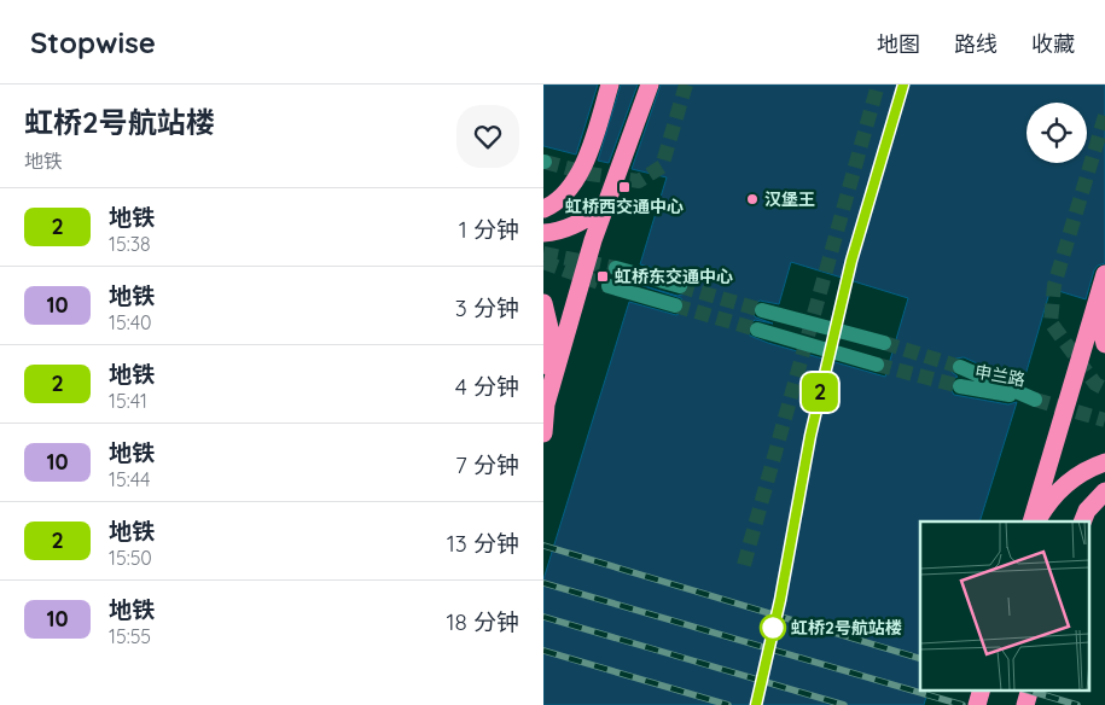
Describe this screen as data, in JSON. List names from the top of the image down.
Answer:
{
  "streets": {
    "street": ["申兰路"]
  },
  "places": {
    "transit": ["虹桥西交通中心", "虹桥东交通中心"],
    "other": ["汉堡王", "虹桥2号航站楼"]
  },
  "lines": ["metro line 2"],
  "page": {
    "header": "Stopwise",
    "nav": ["地图", "路线", "收藏"],
    "heading": ["虹桥2号航站楼", "地铁"],
    "on_map": "2",
    "list": [
      {
        "mark": "2",
        "name": "地铁",
        "note": "15:38",
        "value": "1 分钟"
      },
      {
        "mark": "10",
        "name": "地铁",
        "note": "15:40",
        "value": "3 分钟"
      },
      {
        "mark": "2",
        "name": "地铁",
        "note": "15:41",
        "value": "4 分钟"
      },
      {
        "mark": "10",
        "name": "地铁",
        "note": "15:44",
        "value": "7 分钟"
      },
      {
        "mark": "2",
        "name": "地铁",
        "note": "15:50",
        "value": "13 分钟"
      },
      {
        "mark": "10",
        "name": "地铁",
        "note": "15:55",
        "value": "18 分钟"
      }
    ]
  }
}
